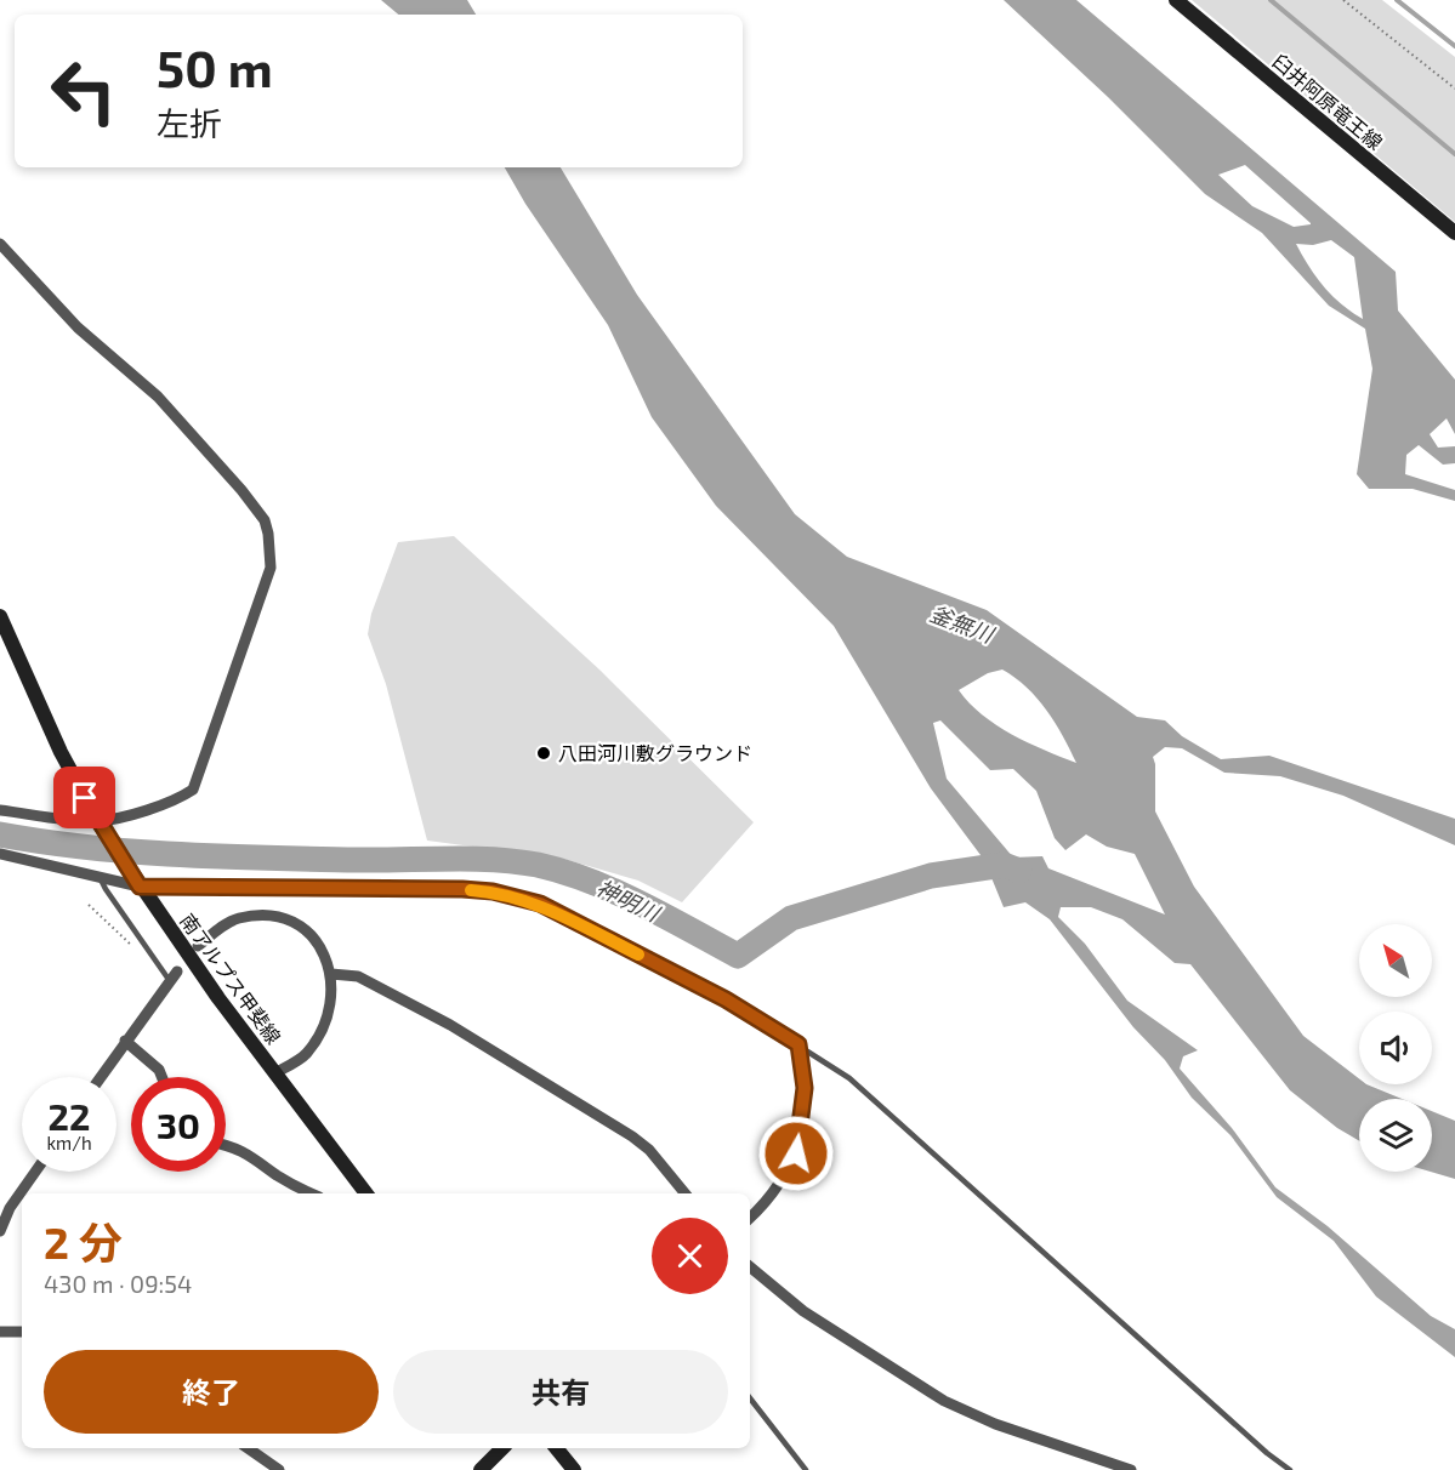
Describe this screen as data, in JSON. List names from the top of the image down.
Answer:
{
  "streets": {
    "main road": ["臼井阿原竜王線", "南アルプス甲斐線"]
  },
  "water": ["釜無川", "神明川"],
  "places": ["八田河川敷グラウンド"],
  "north": "top left",
  "page": {
    "turn": ["50 m", "左折"],
    "speed": "22 km/h",
    "limit": "30",
    "heading": ["2 分", "430 m · 09:54"],
    "buttons": ["終了", "共有"]
  }
}
